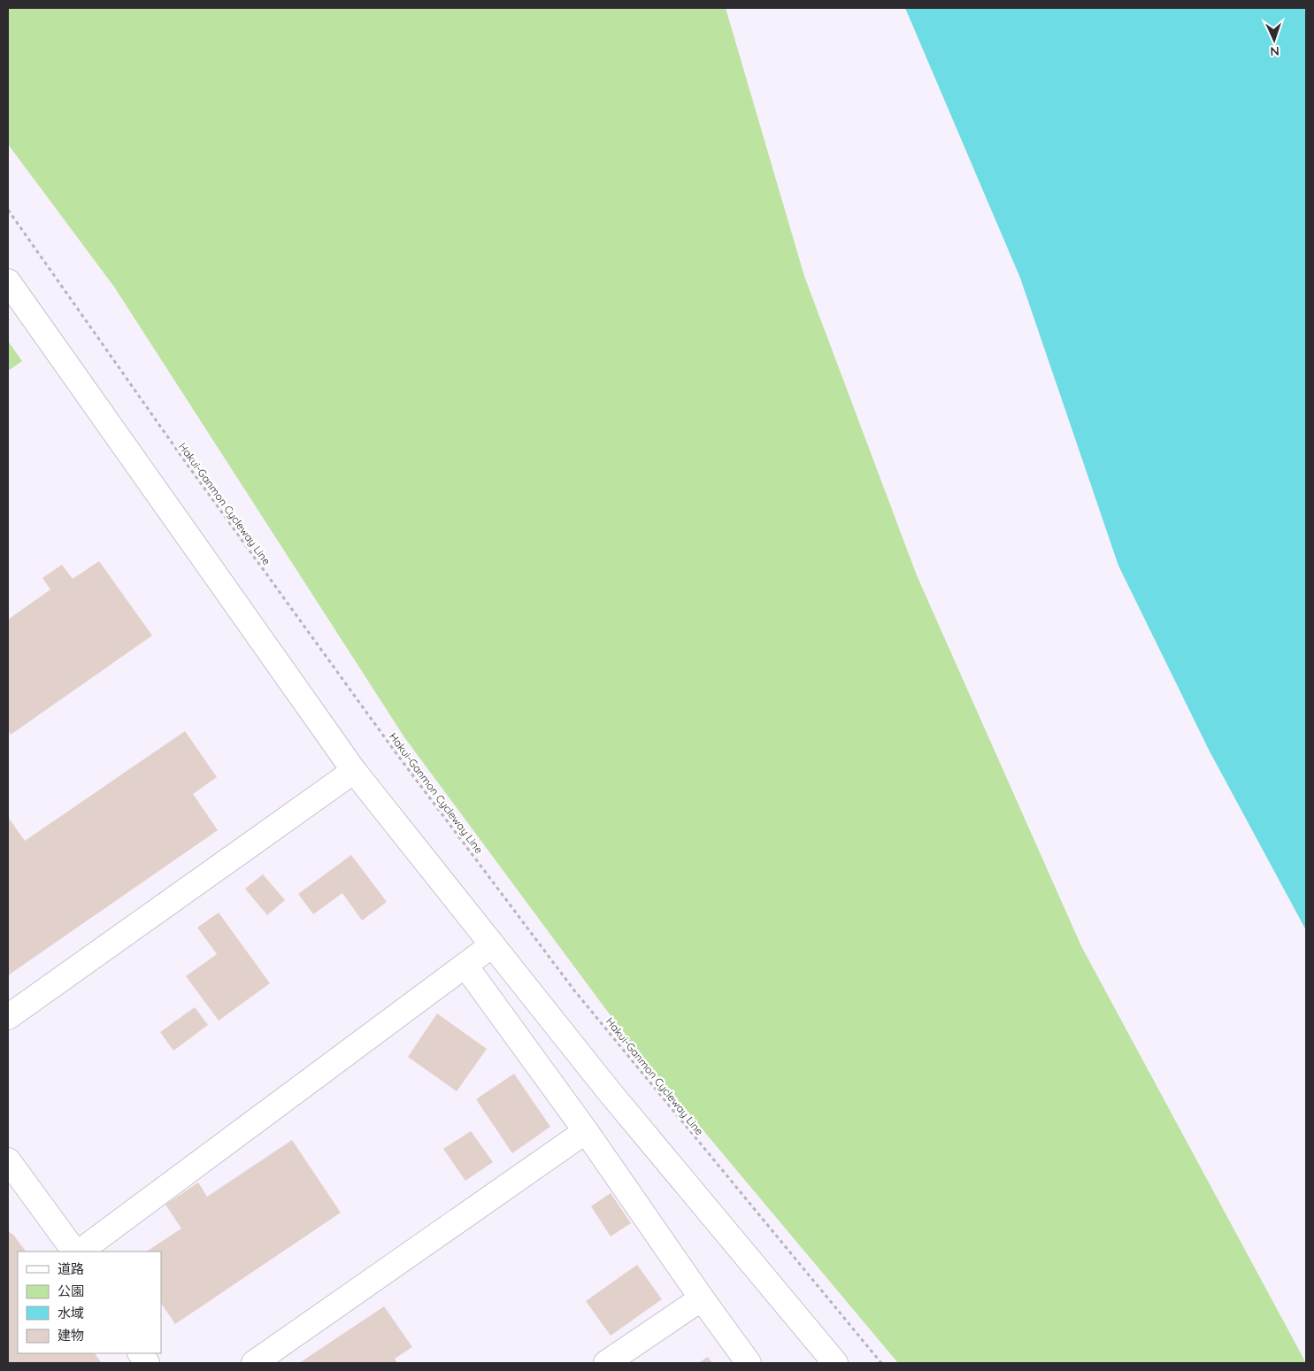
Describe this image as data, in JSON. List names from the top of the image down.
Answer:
{
  "streets": {
    "path": ["Hakui-Ganmon Cycleway Line"]
  },
  "legend": [
    "道路",
    "公園",
    "水域",
    "建物"
  ],
  "north": "bottom"
}
